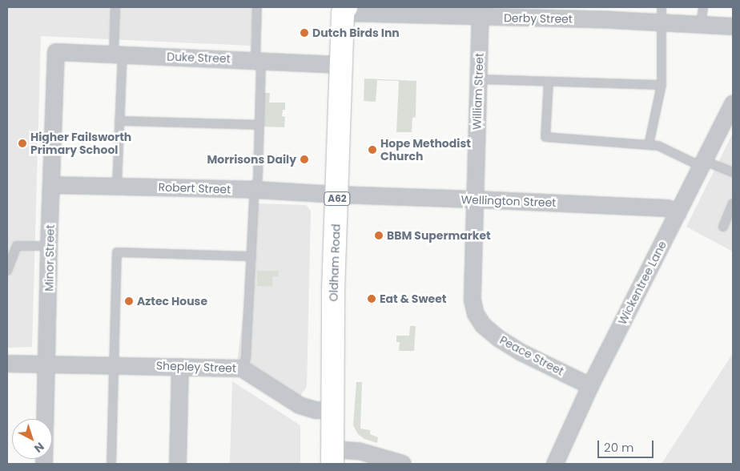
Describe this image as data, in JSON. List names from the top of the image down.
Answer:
{
  "streets": {
    "highway": ["A62", "Oldham Road"],
    "street": [
      "Derby Street",
      "Duke Street",
      "William Street",
      "Robert Street",
      "Wellington Street",
      "Minor Street",
      "Wickentree Lane",
      "Peace Street",
      "Shepley Street"
    ]
  },
  "crossings": [
    ["Derby Street", "William Street"],
    ["Derby Street", "Oldham Road"],
    ["Duke Street", "Minor Street"],
    ["Duke Street", "Oldham Road"],
    ["William Street", "Wellington Street"],
    ["William Street", "Peace Street"],
    ["Robert Street", "Wellington Street"],
    ["Robert Street", "Minor Street"],
    ["Robert Street", "Oldham Road"],
    ["Wellington Street", "Oldham Road"],
    ["Wellington Street", "Wickentree Lane"],
    ["Wellington Street", "Peace Street"],
    ["Minor Street", "Shepley Street"],
    ["Oldham Road", "Shepley Street"],
    ["Wickentree Lane", "Peace Street"]
  ],
  "places": [
    "Dutch Birds Inn",
    "Higher Failsworth Primary School",
    "Hope Methodist Church",
    "Morrisons Daily",
    "BBM Supermarket",
    "Eat & Sweet",
    "Aztec House"
  ],
  "scale_bar": "20 m",
  "north": "bottom right"
}
